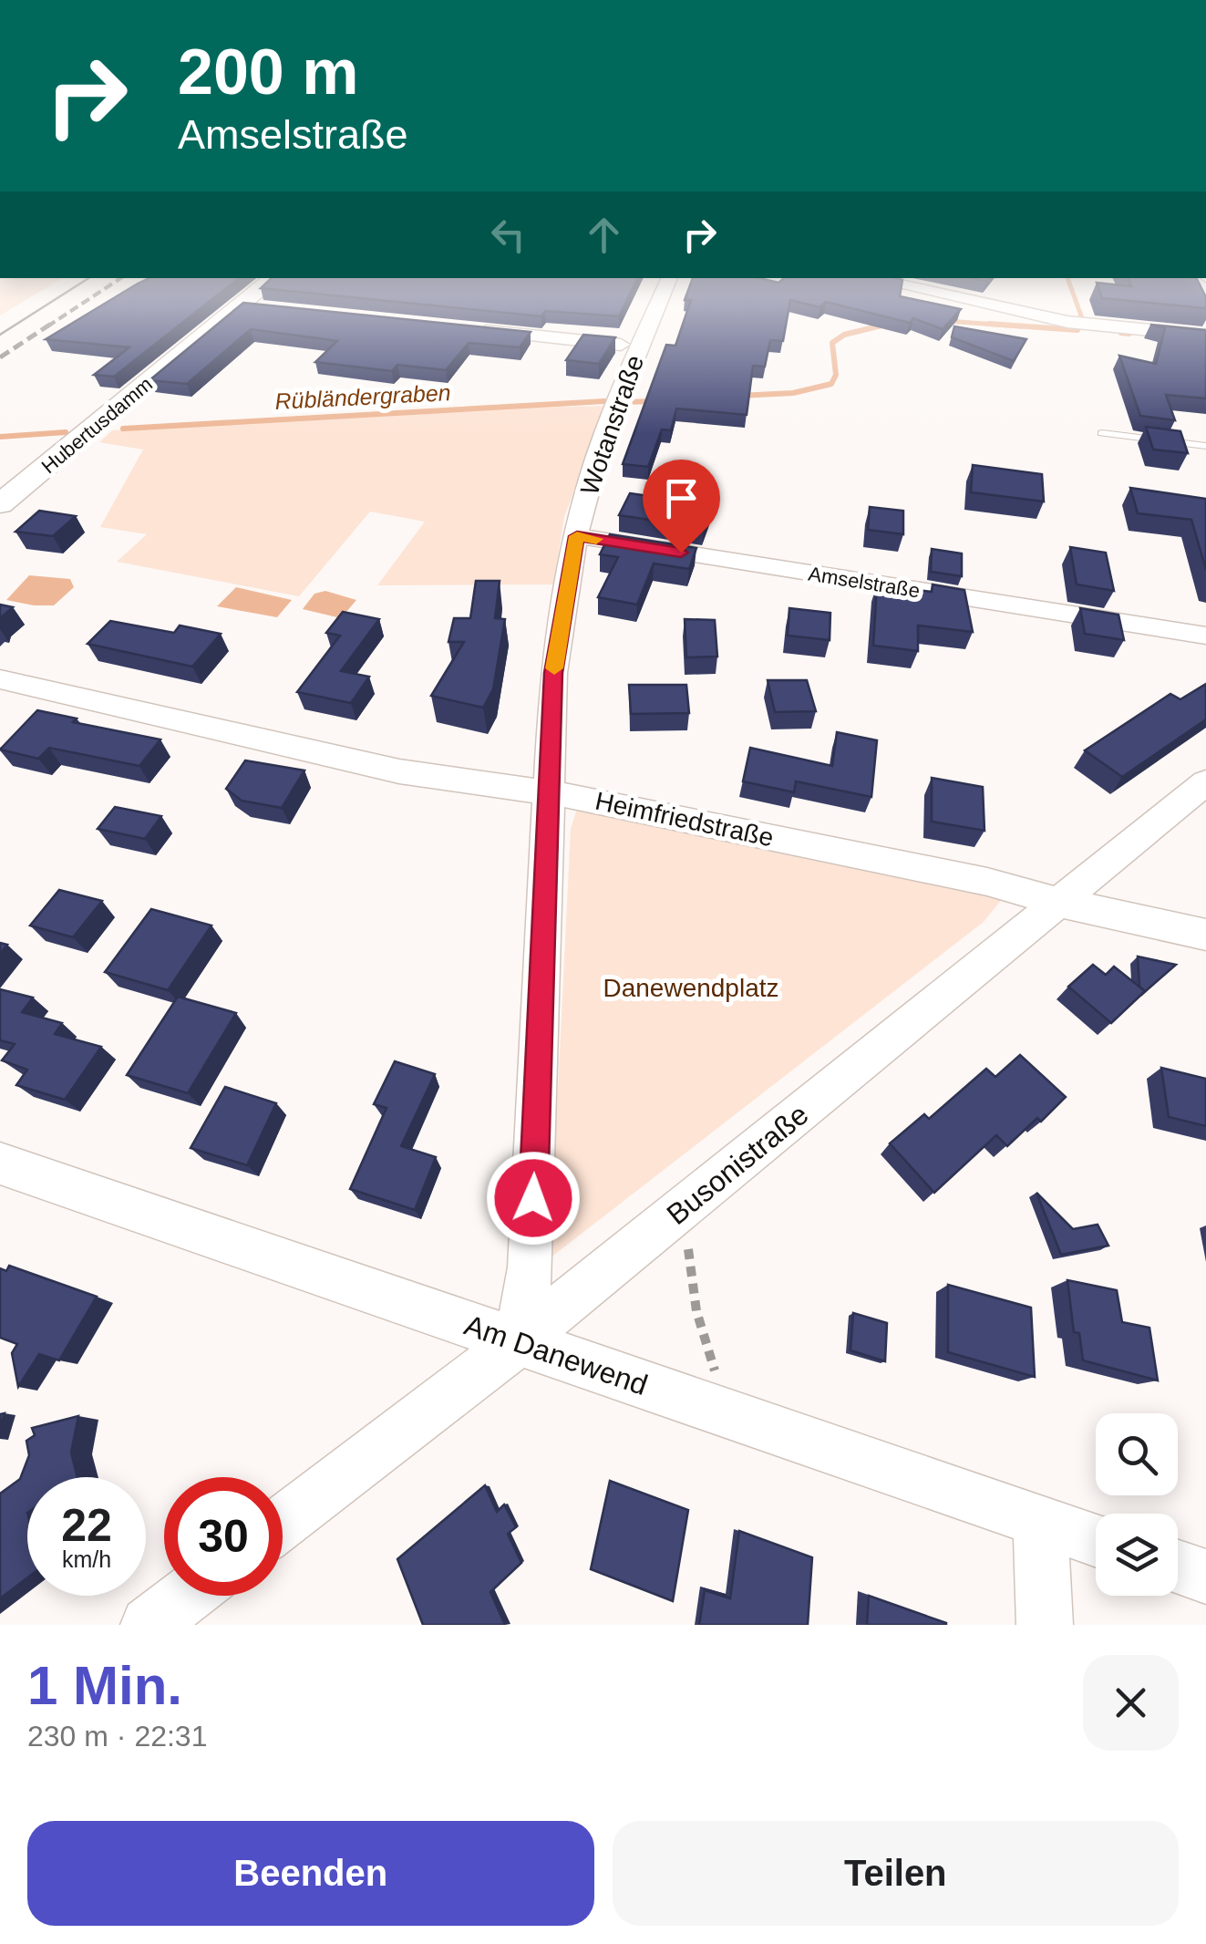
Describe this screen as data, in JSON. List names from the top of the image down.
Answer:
{
  "streets": {
    "street": [
      "Hubertusdamm",
      "Wotanstraße",
      "Amselstraße",
      "Heimfriedstraße",
      "Busonistraße",
      "Am Danewend"
    ]
  },
  "crossings": [
    ["Wotanstraße", "Amselstraße"],
    ["Wotanstraße", "Heimfriedstraße"],
    ["Wotanstraße", "Busonistraße"],
    ["Wotanstraße", "Am Danewend"],
    ["Heimfriedstraße", "Busonistraße"],
    ["Busonistraße", "Am Danewend"]
  ],
  "water": ["Rübländergraben"],
  "parks": ["Danewendplatz"],
  "page": {
    "turn": ["200 m", "Amselstraße"],
    "speed": "22 km/h",
    "limit": "30",
    "heading": ["1 Min.", "230 m · 22:31"],
    "buttons": ["Beenden", "Teilen"]
  }
}
